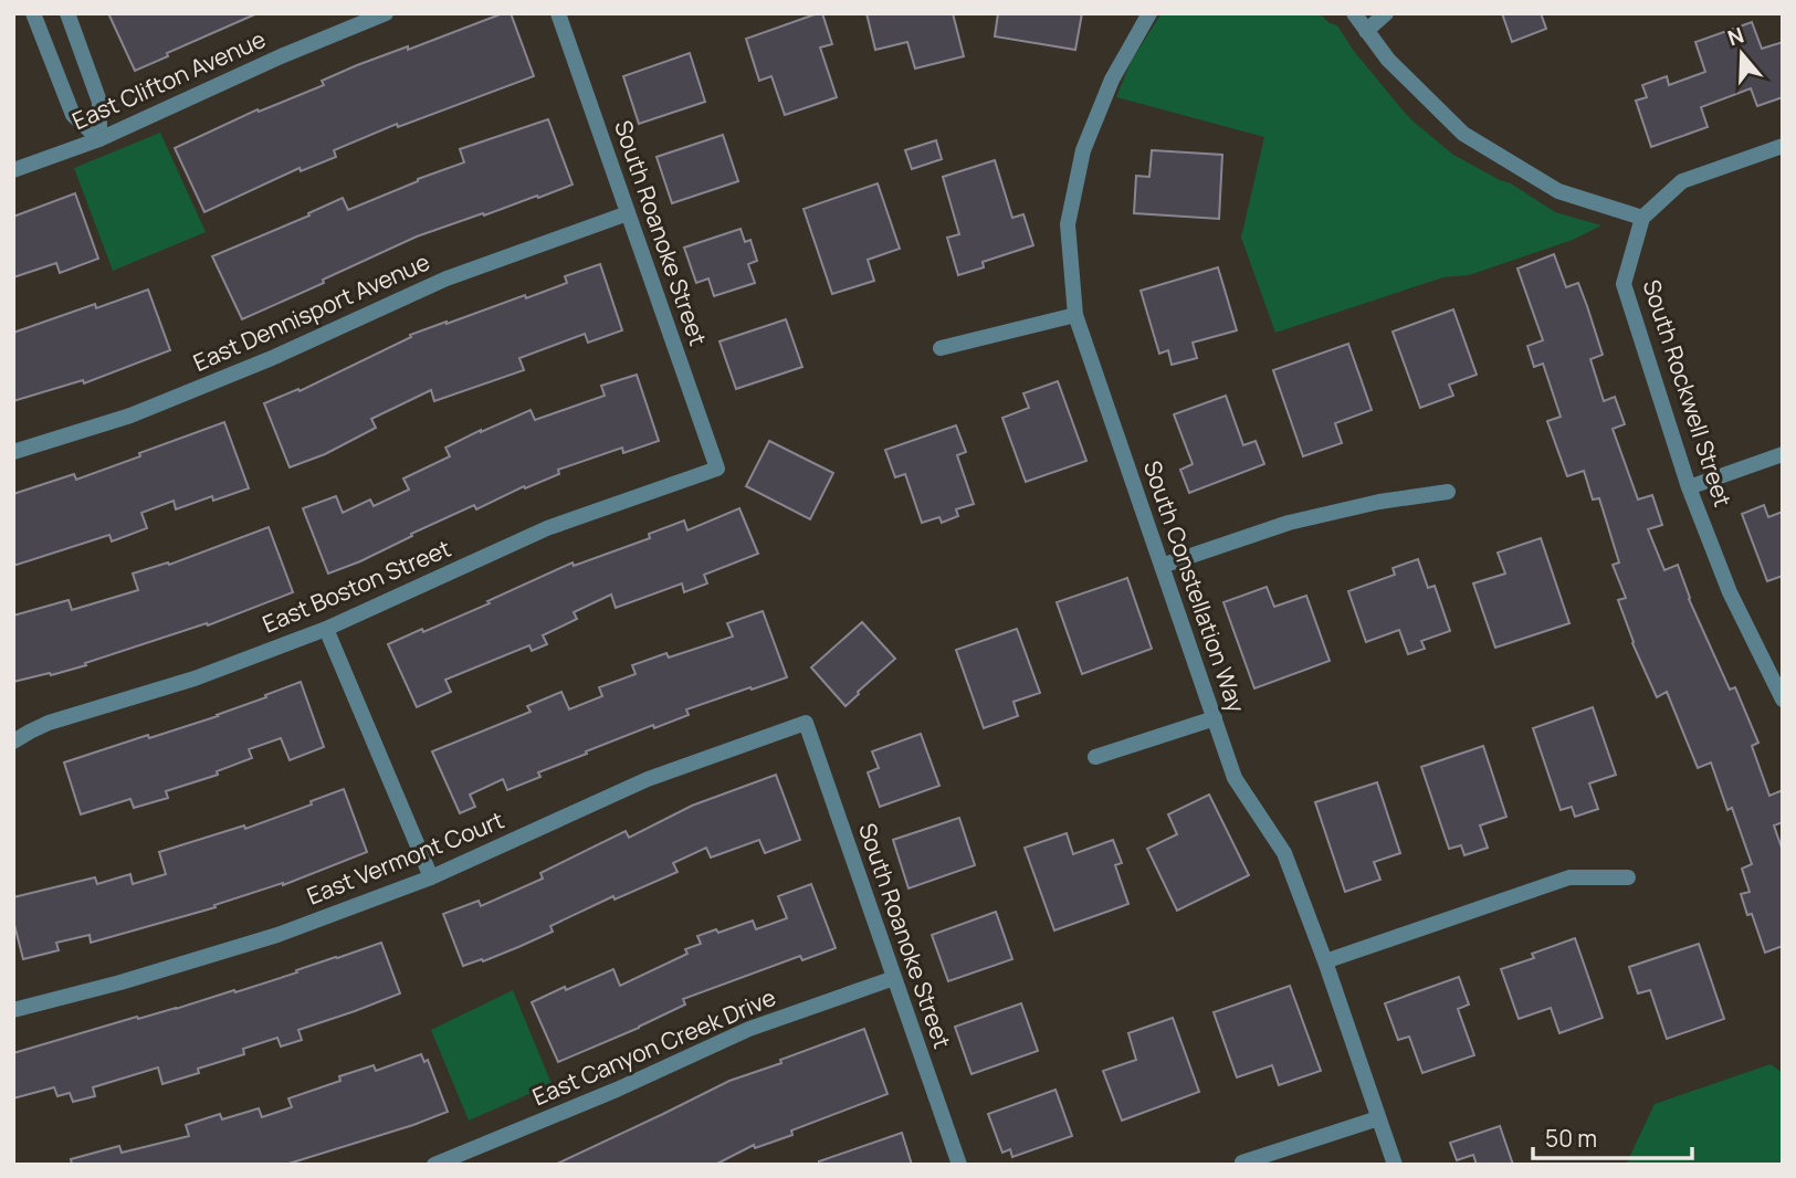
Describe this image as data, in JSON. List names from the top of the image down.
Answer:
{
  "streets": {
    "street": [
      "East Clifton Avenue",
      "South Roanoke Street",
      "East Dennisport Avenue",
      "South Rockwell Street",
      "East Boston Street",
      "South Constellation Way",
      "East Vermont Court",
      "East Canyon Creek Drive"
    ]
  },
  "crossings": [
    ["South Roanoke Street", "East Dennisport Avenue"],
    ["South Roanoke Street", "East Boston Street"],
    ["South Roanoke Street", "East Vermont Court"],
    ["South Roanoke Street", "East Canyon Creek Drive"]
  ],
  "scale_bar": "50 m",
  "north": "top"
}
